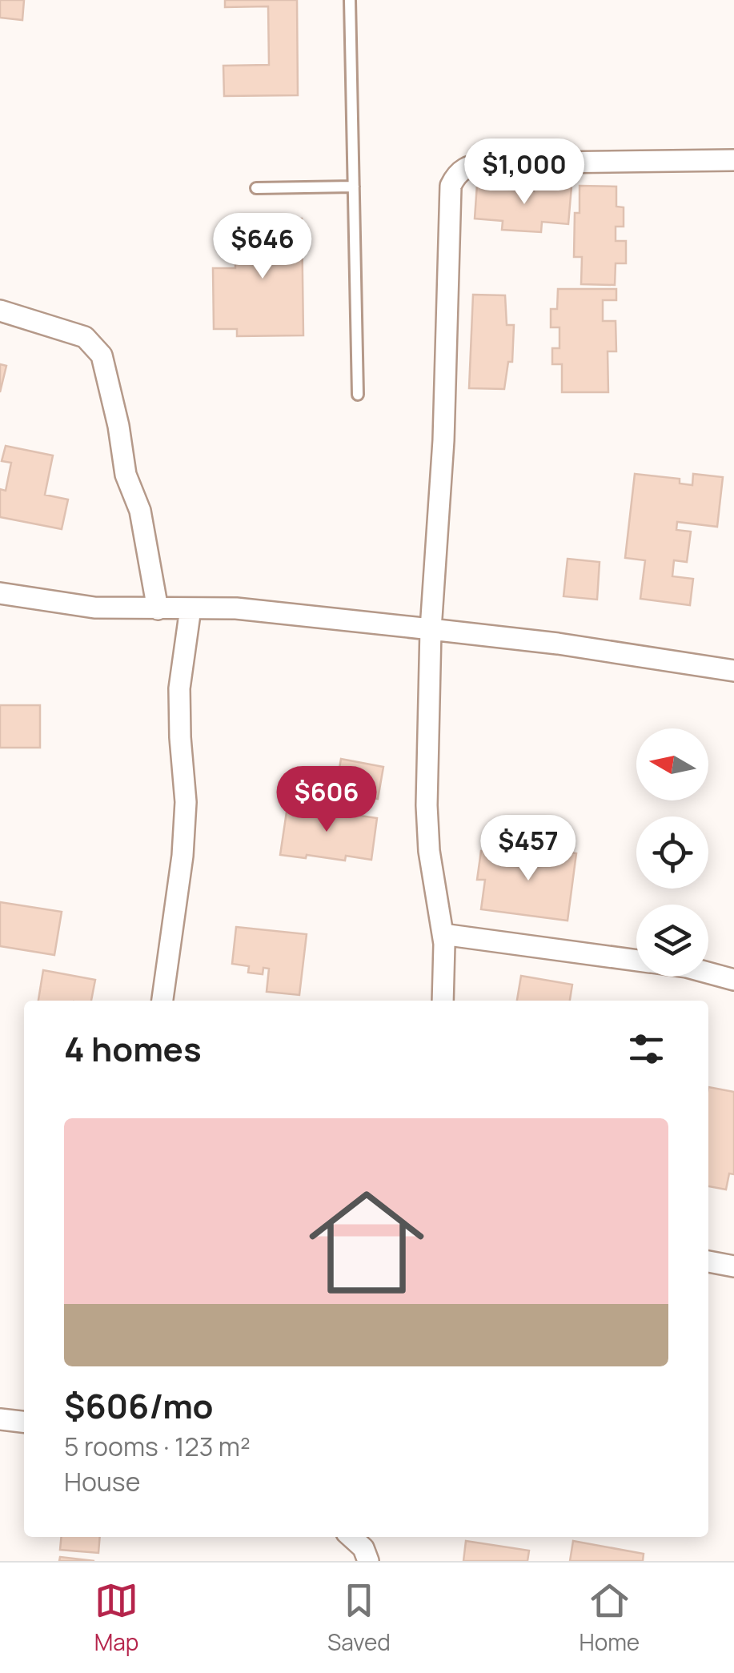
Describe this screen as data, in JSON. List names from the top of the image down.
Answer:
{
  "north": "left",
  "page": {
    "price": [
      "$1,000",
      "$646",
      "$606",
      "$457"
    ],
    "heading": "4 homes",
    "list": [
      {
        "name": "$606/mo",
        "note": "5 rooms · 123 m² · House"
      }
    ],
    "tabs": ["Map", "Saved", "Home"]
  }
}
